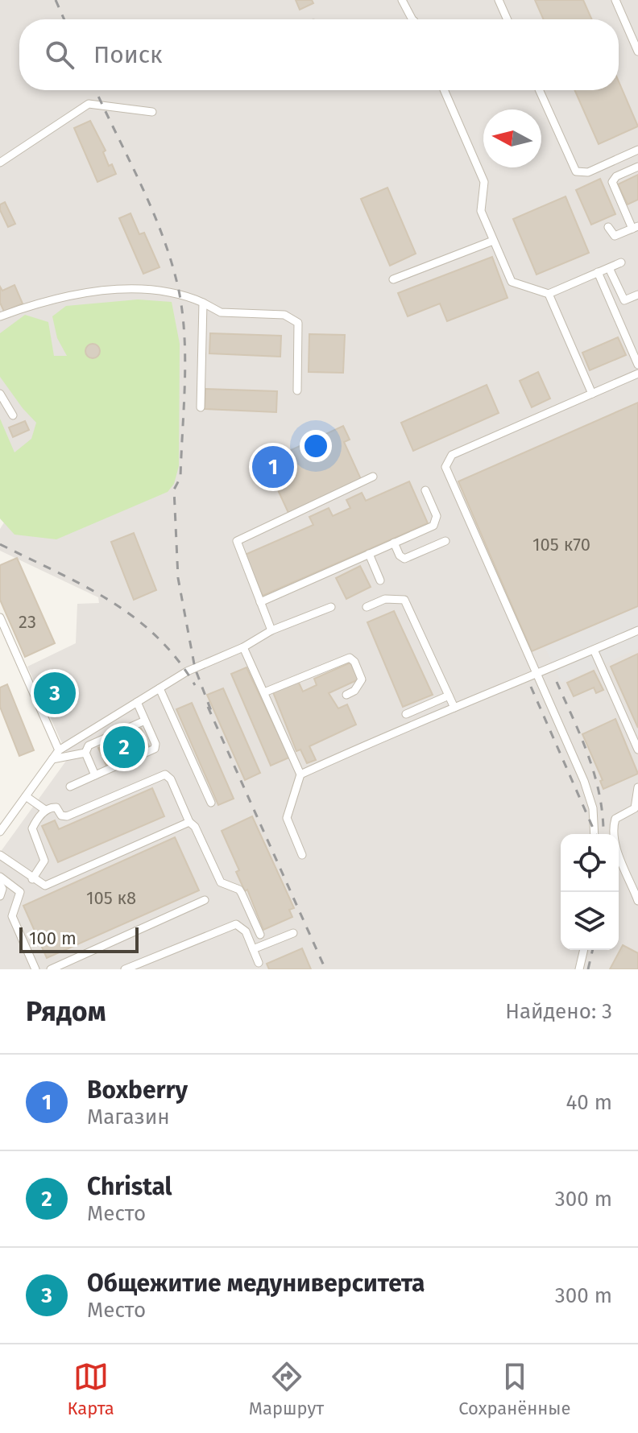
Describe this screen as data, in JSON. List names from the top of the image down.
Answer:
{
  "house_numbers": ["105 к70", "23", "105 к8"],
  "scale_bar": "100 m",
  "north": "left",
  "page": {
    "search": "Поиск",
    "pins": ["1", "3", "2"],
    "scale": "100 m",
    "heading": ["Рядом", "Найдено: 3"],
    "list": [
      {
        "mark": "1",
        "name": "Boxberry",
        "note": "Магазин",
        "value": "40 m"
      },
      {
        "mark": "2",
        "name": "Christal",
        "note": "Место",
        "value": "300 m"
      },
      {
        "mark": "3",
        "name": "Общежитие медуниверситета",
        "note": "Место",
        "value": "300 m"
      }
    ],
    "nav": ["Карта", "Маршрут", "Сохранённые"]
  }
}
